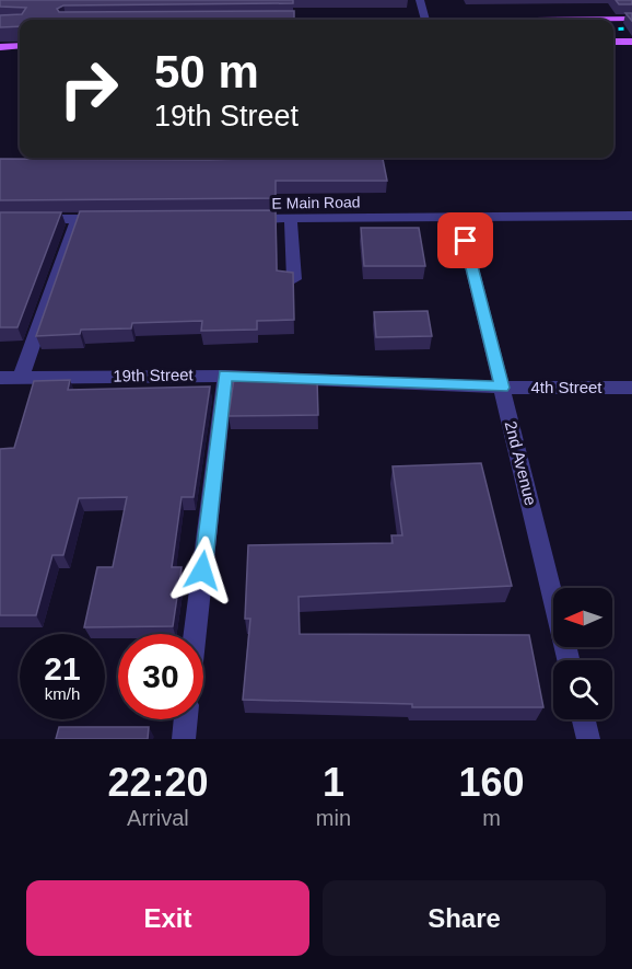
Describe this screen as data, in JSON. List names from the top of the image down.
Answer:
{
  "streets": {
    "street": [
      "E Main Road",
      "19th Street",
      "4th Street",
      "2nd Avenue"
    ]
  },
  "crossings": [
    ["E Main Road", "2nd Avenue"],
    ["19th Street", "4th Street"],
    ["19th Street", "2nd Avenue"],
    ["4th Street", "2nd Avenue"]
  ],
  "north": "left",
  "page": {
    "turn": ["50 m", "19th Street"],
    "speed": "21 km/h",
    "limit": "30",
    "eta": [
      "22:20",
      "Arrival",
      "1",
      "min",
      "160",
      "m"
    ],
    "buttons": ["Exit", "Share"]
  }
}
